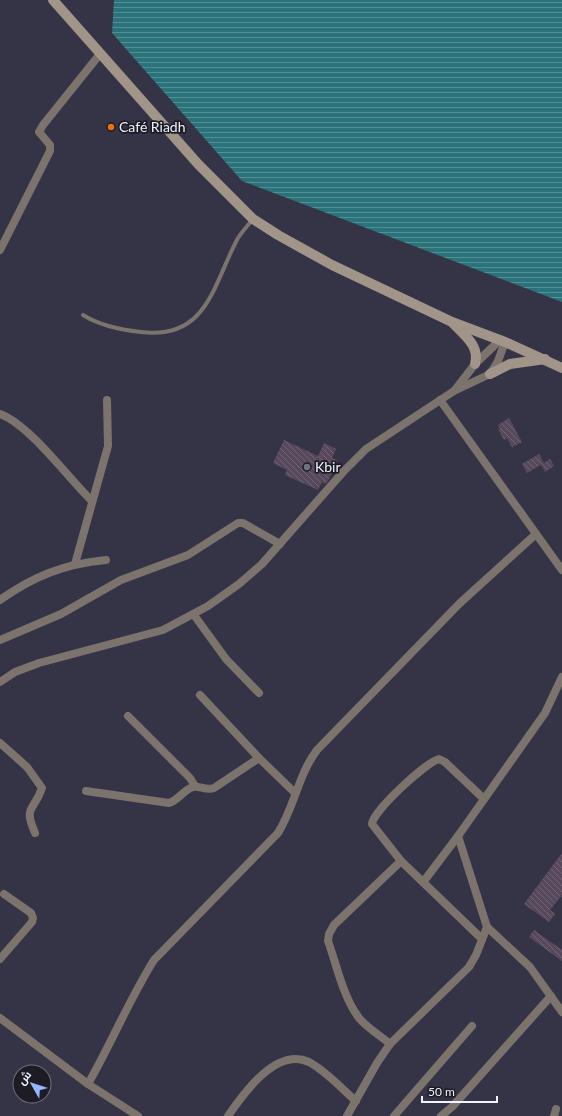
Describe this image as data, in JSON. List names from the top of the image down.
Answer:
{
  "places": ["Café Riadh", "Kbir"],
  "scale_bar": "50 m",
  "north": "top left"
}
